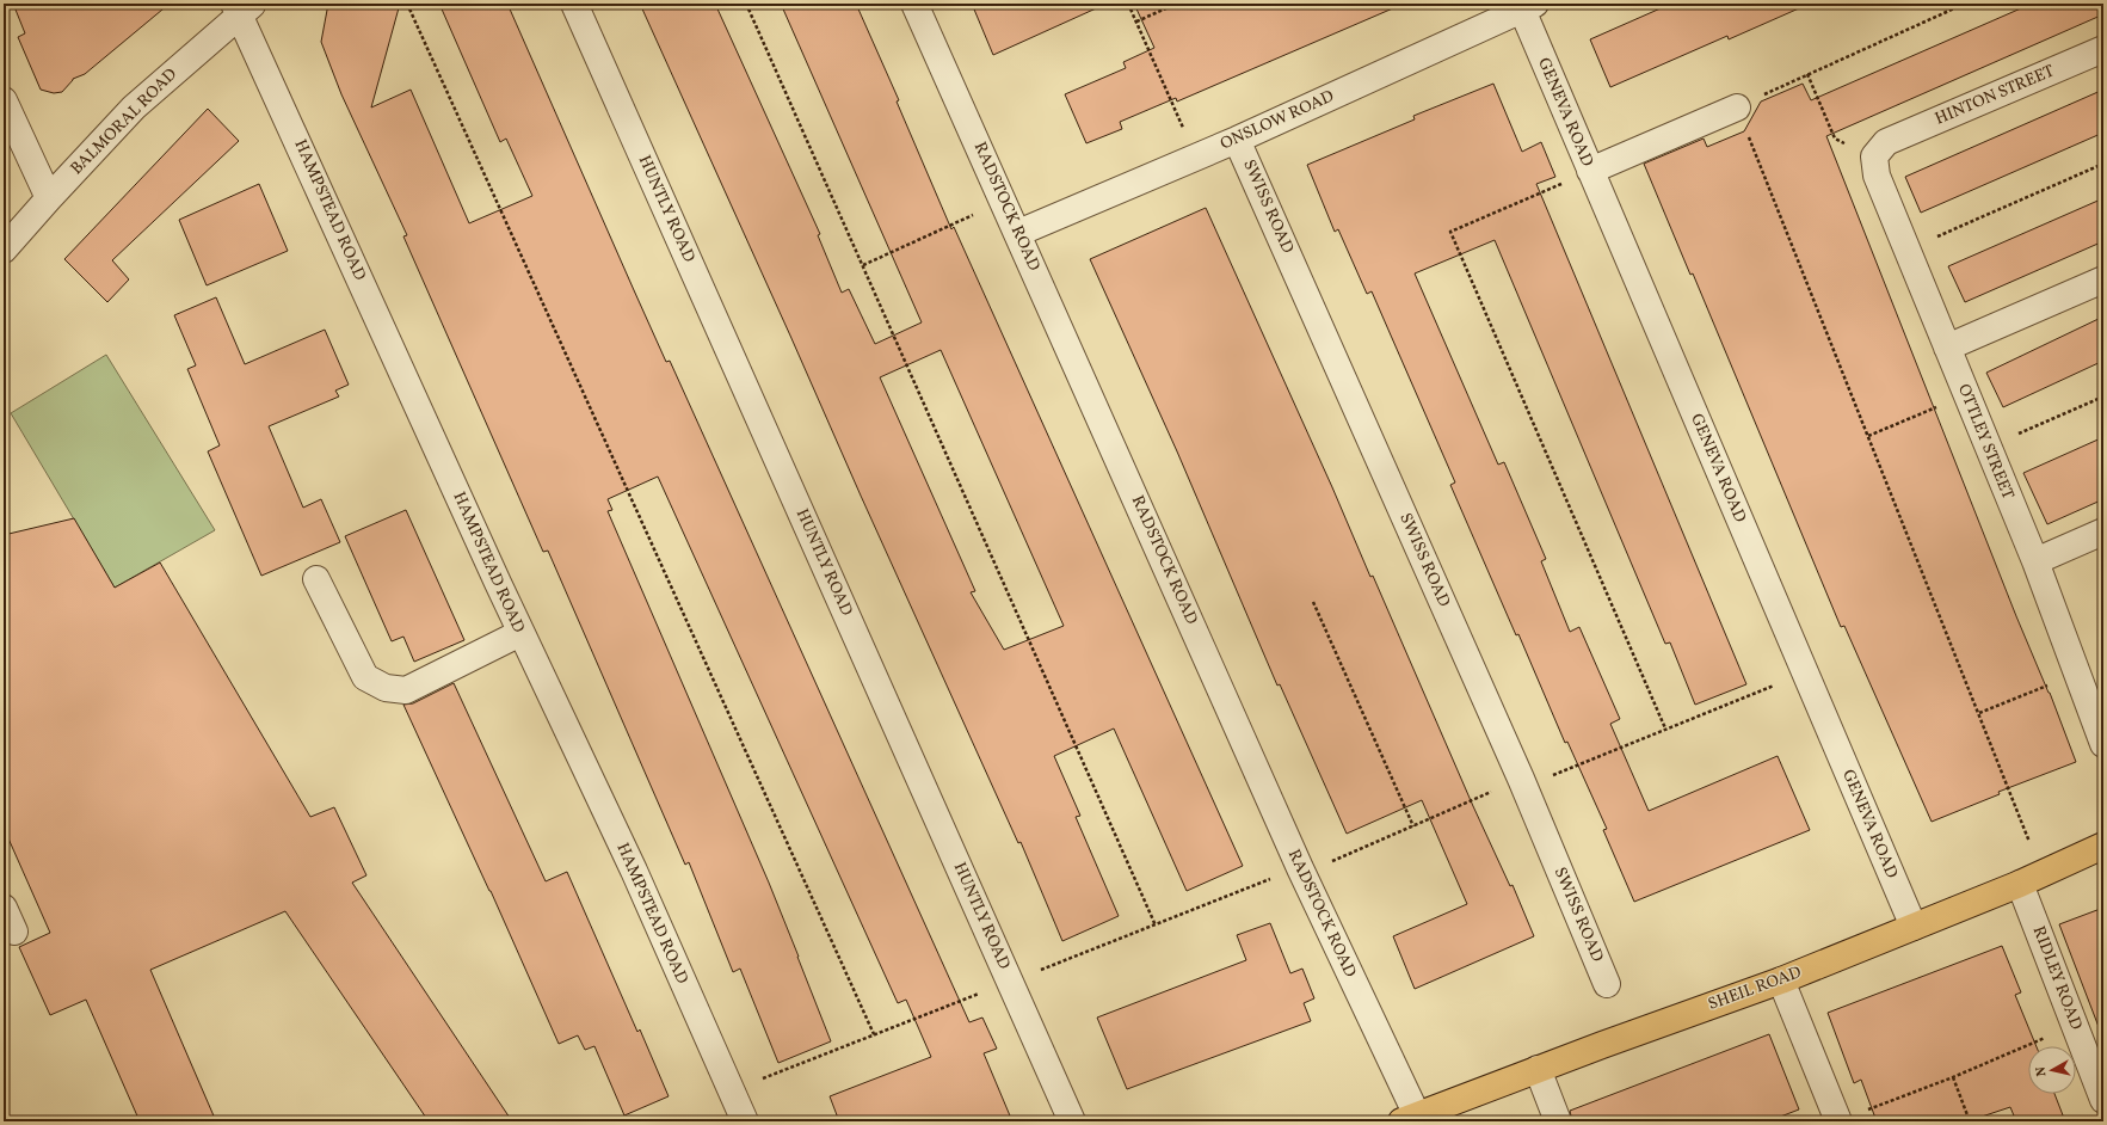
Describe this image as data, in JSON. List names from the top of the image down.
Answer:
{
  "streets": {
    "main road": ["SHEIL ROAD"],
    "street": [
      "HINTON STREET",
      "GENEVA ROAD",
      "ONSLOW ROAD",
      "BALMORAL ROAD",
      "RADSTOCK ROAD",
      "SWISS ROAD",
      "HUNTLY ROAD",
      "HAMPSTEAD ROAD",
      "OTTLEY STREET",
      "RIDLEY ROAD"
    ]
  },
  "crossings": [
    ["HINTON STREET", "OTTLEY STREET"],
    ["GENEVA ROAD", "ONSLOW ROAD"],
    ["GENEVA ROAD", "SHEIL ROAD"],
    ["ONSLOW ROAD", "RADSTOCK ROAD"],
    ["ONSLOW ROAD", "SWISS ROAD"],
    ["BALMORAL ROAD", "HAMPSTEAD ROAD"],
    ["RADSTOCK ROAD", "SHEIL ROAD"],
    ["RIDLEY ROAD", "SHEIL ROAD"]
  ],
  "north": "left"
}
